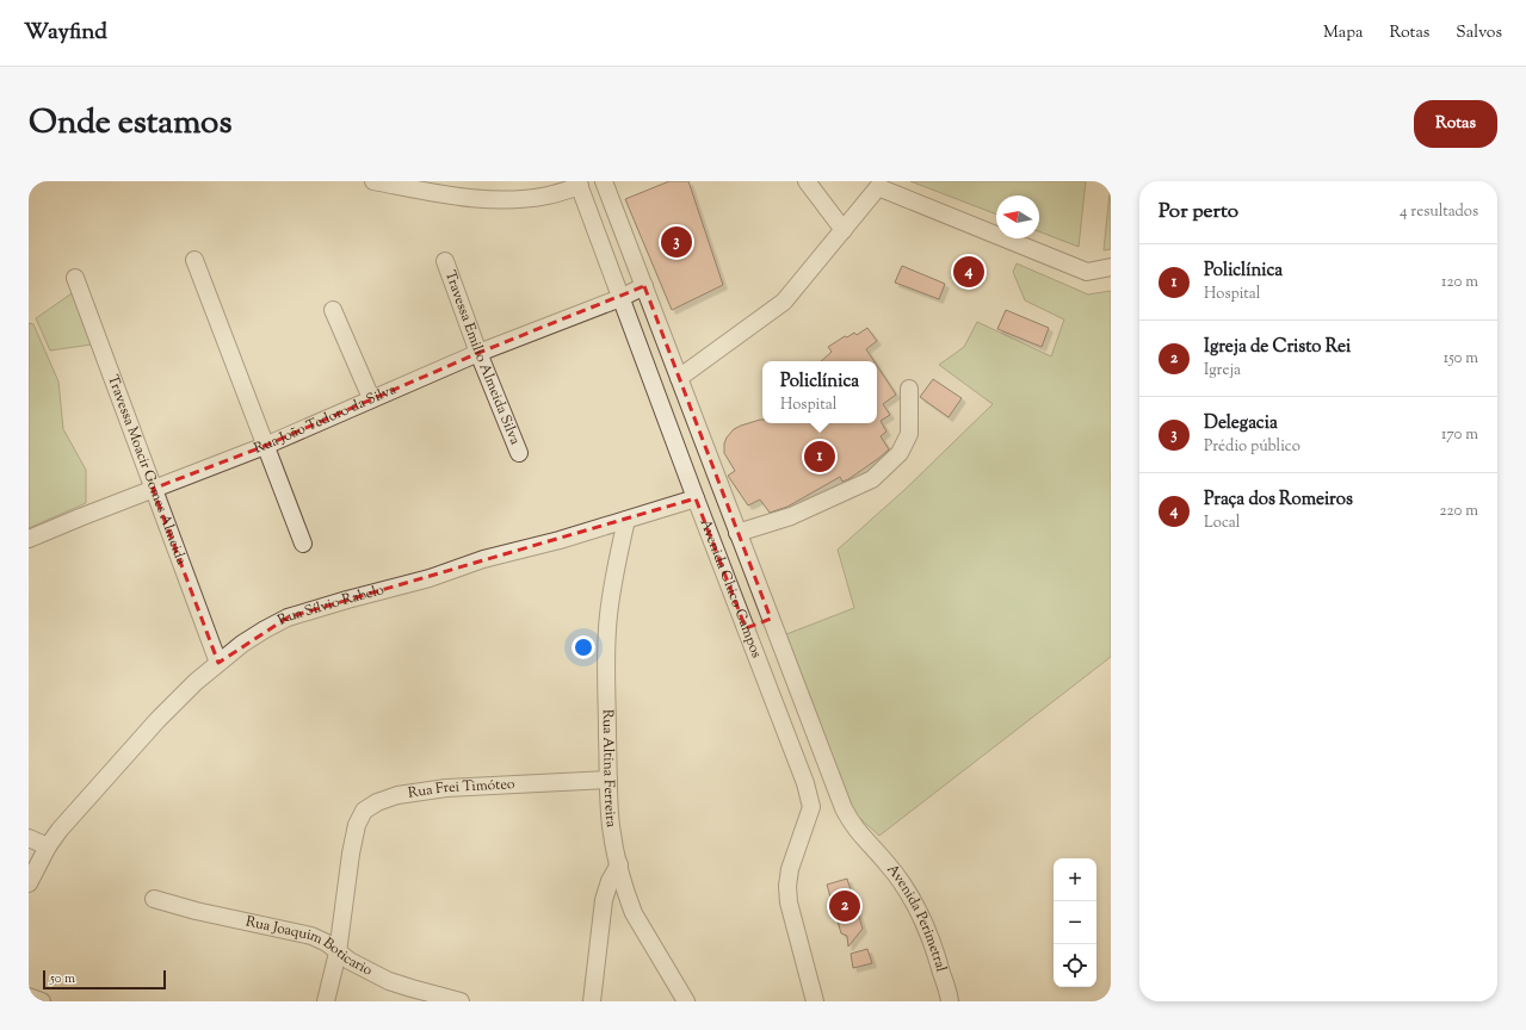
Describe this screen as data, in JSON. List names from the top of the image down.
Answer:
{
  "streets": {
    "street": [
      "Travessa Emilio Almeida Silva",
      "Rua João Tedoro da Silva",
      "Travessa Moacir Gomes Almeida",
      "Avenida Chico Campos",
      "Rua Sílvio Rabelo",
      "Rua Altina Ferreira",
      "Rua Frei Timóteo",
      "Avenida Perimetral",
      "Rua Joaquim Boticario"
    ]
  },
  "crossings": [
    ["Travessa Emilio Almeida Silva", "Rua João Tedoro da Silva"],
    ["Rua João Tedoro da Silva", "Travessa Moacir Gomes Almeida"],
    ["Rua João Tedoro da Silva", "Avenida Chico Campos"],
    ["Travessa Moacir Gomes Almeida", "Rua Sílvio Rabelo"],
    ["Avenida Chico Campos", "Rua Sílvio Rabelo"],
    ["Avenida Chico Campos", "Avenida Perimetral"],
    ["Rua Sílvio Rabelo", "Rua Altina Ferreira"],
    ["Rua Altina Ferreira", "Rua Frei Timóteo"],
    ["Rua Frei Timóteo", "Rua Joaquim Boticario"]
  ],
  "scale_bar": "50 m",
  "north": "left",
  "page": {
    "header": "Wayfind",
    "nav": ["Mapa", "Rotas", "Salvos"],
    "title": "Onde estamos",
    "buttons": "Rotas",
    "heading": ["Por perto", "4 resultados"],
    "pins": [
      "3",
      "4",
      "1",
      "2"
    ],
    "list": [
      {
        "mark": "1",
        "name": "Policlínica",
        "note": "Hospital",
        "value": "120 m"
      },
      {
        "mark": "2",
        "name": "Igreja de Cristo Rei",
        "note": "Igreja",
        "value": "150 m"
      },
      {
        "mark": "3",
        "name": "Delegacia",
        "note": "Prédio público",
        "value": "170 m"
      },
      {
        "mark": "4",
        "name": "Praça dos Romeiros",
        "note": "Local",
        "value": "220 m"
      }
    ],
    "popup": ["Policlínica", "Hospital"],
    "map_buttons": ["+", "−"],
    "scale": "50 m"
  }
}
